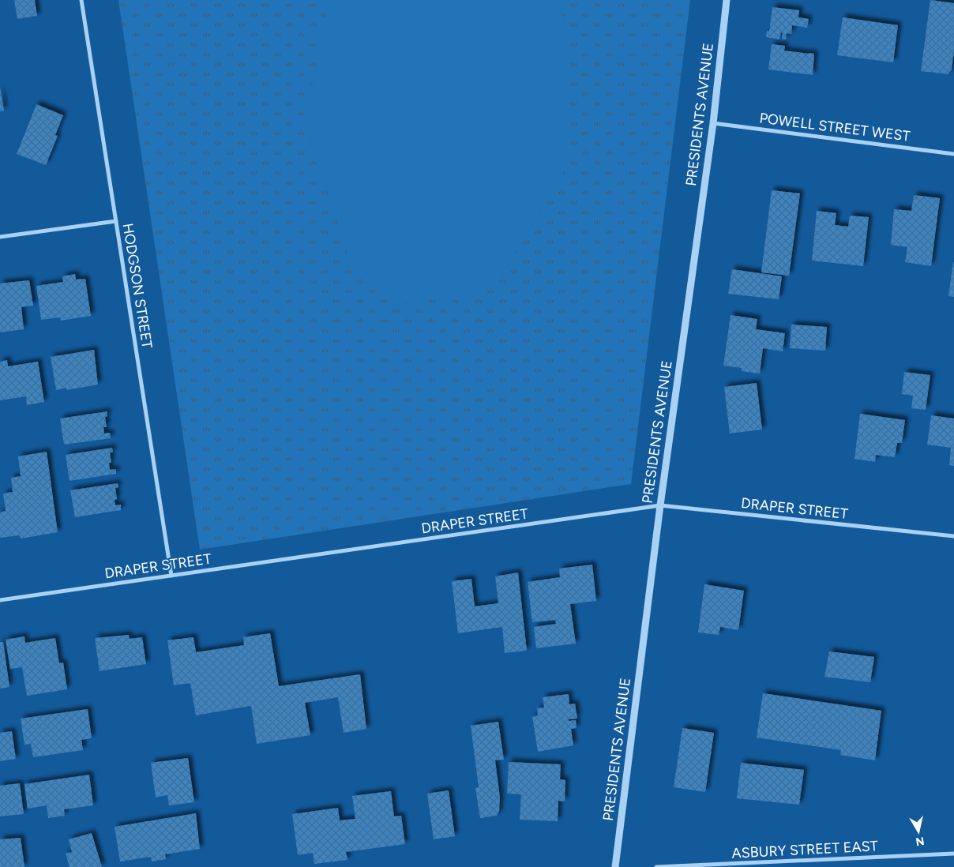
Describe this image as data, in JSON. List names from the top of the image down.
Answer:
{
  "streets": {
    "street": [
      "PRESIDENTS AVENUE",
      "POWELL STREET WEST",
      "HODGSON STREET",
      "DRAPER STREET",
      "ASBURY STREET EAST"
    ]
  },
  "crossings": [
    ["PRESIDENTS AVENUE", "POWELL STREET WEST"],
    ["PRESIDENTS AVENUE", "DRAPER STREET"],
    ["HODGSON STREET", "DRAPER STREET"]
  ],
  "north": "bottom"
}
